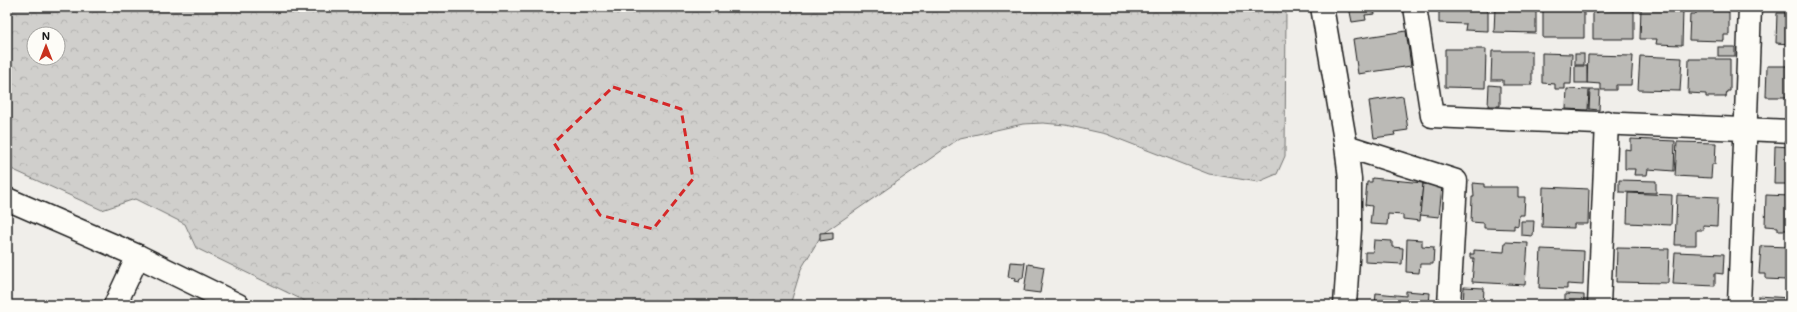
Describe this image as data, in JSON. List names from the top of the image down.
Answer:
{
  "north": "top"
}
